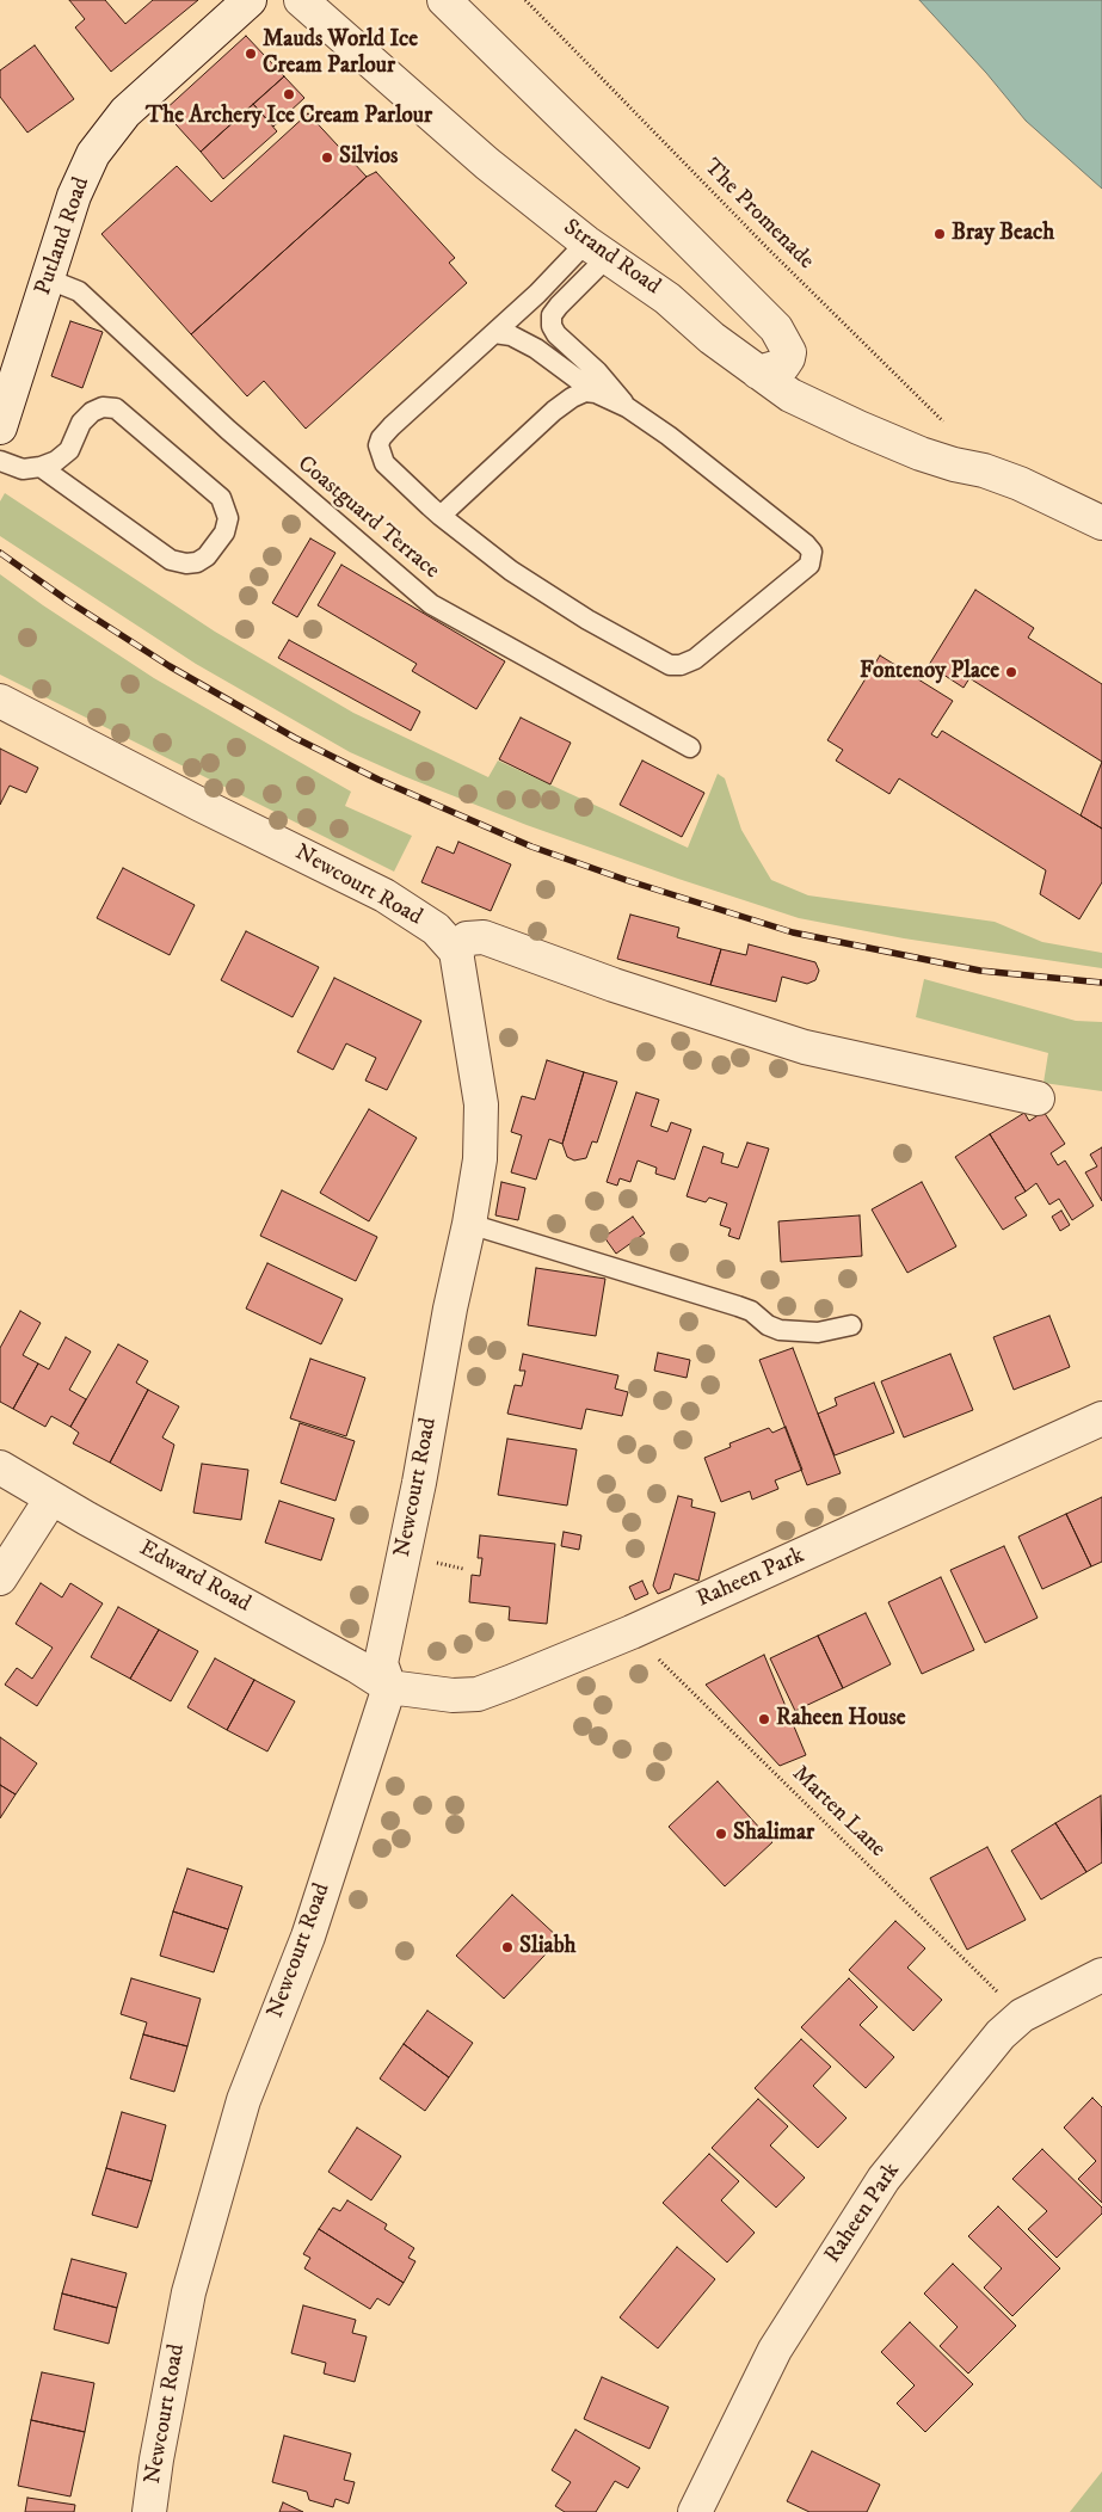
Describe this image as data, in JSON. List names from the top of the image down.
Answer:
{
  "streets": {
    "street": [
      "Putland Road",
      "Strand Road",
      "Newcourt Road",
      "Edward Road",
      "Raheen Park"
    ],
    "lane": ["Coastguard Terrace"],
    "path": ["The Promenade", "Marten Lane"]
  },
  "crossings": [
    ["Putland Road", "Coastguard Terrace"],
    ["Newcourt Road", "Edward Road"],
    ["Newcourt Road", "Raheen Park"],
    ["Edward Road", "Raheen Park"],
    ["Raheen Park", "Marten Lane"]
  ],
  "places": [
    "Mauds World Ice Cream Parlour",
    "The Archery Ice Cream Parlour",
    "Silvios",
    "Bray Beach",
    "Fontenoy Place",
    "Raheen House",
    "Shalimar",
    "Sliabh"
  ]
}
